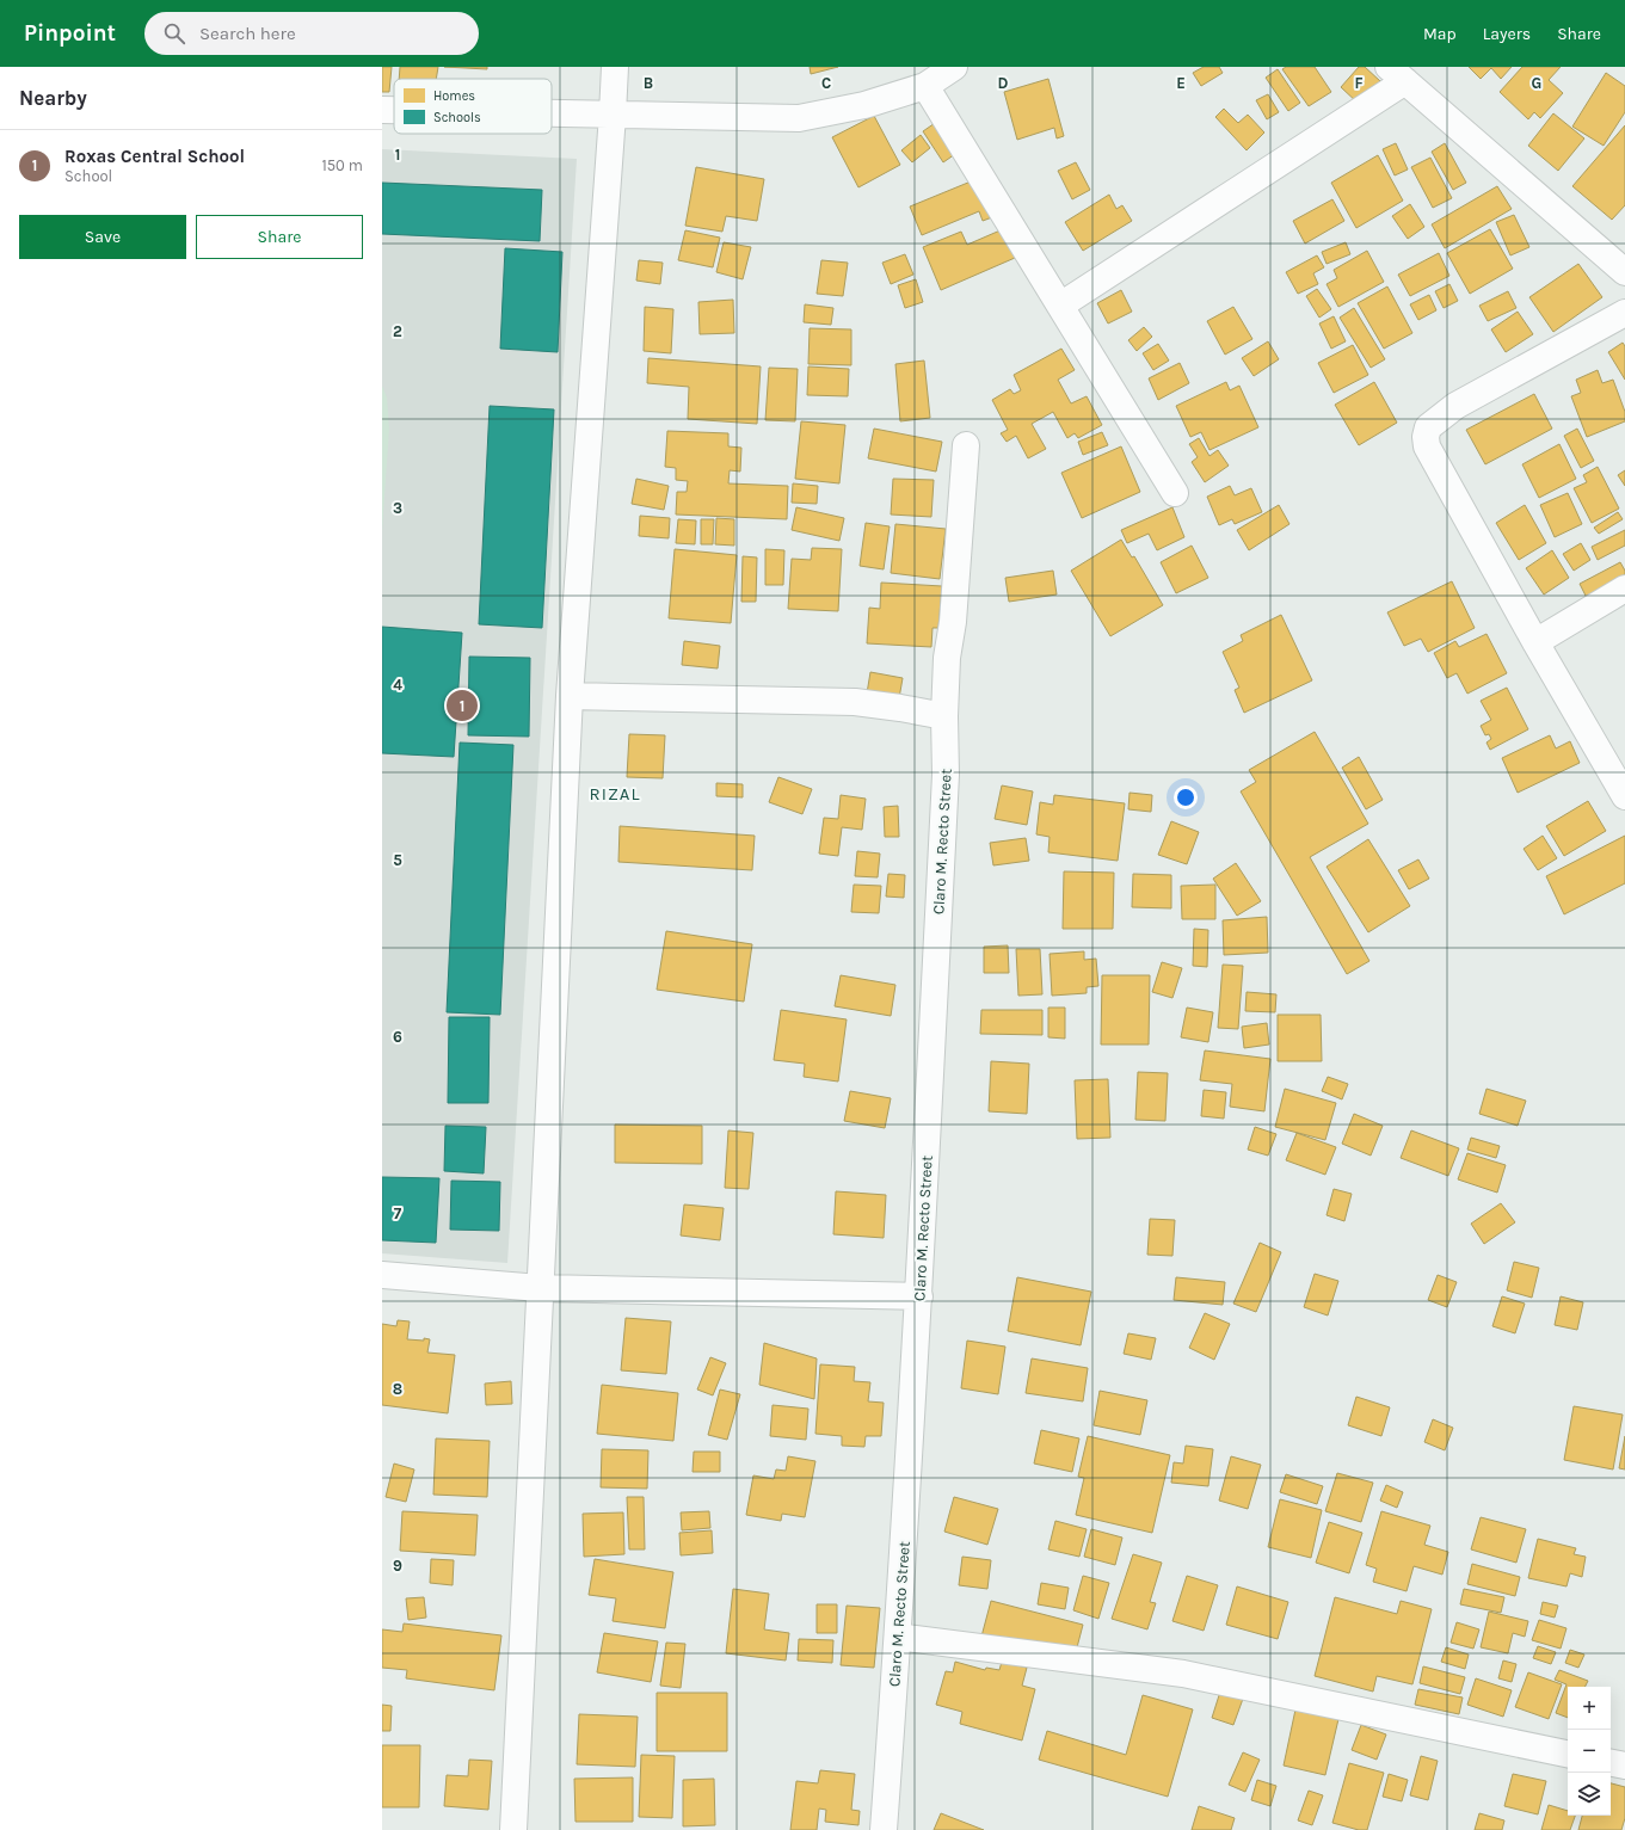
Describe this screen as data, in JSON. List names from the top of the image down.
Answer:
{
  "streets": {
    "street": ["Claro M. Recto Street"]
  },
  "districts": ["RIZAL"],
  "legend": ["Homes", "Schools"],
  "page": {
    "header": "Pinpoint",
    "search": "Search here",
    "nav": ["Map", "Layers", "Share"],
    "heading": "Nearby",
    "list": [
      {
        "mark": "1",
        "name": "Roxas Central School",
        "note": "School",
        "value": "150 m"
      }
    ],
    "buttons": ["Save", "Share"],
    "pins": "1",
    "map_buttons": ["+", "−"]
  },
  "grid": {
    "columns": [
      "B",
      "C",
      "D",
      "E",
      "F",
      "G"
    ],
    "rows": [
      "1",
      "2",
      "3",
      "4",
      "5",
      "6",
      "7",
      "8",
      "9"
    ]
  }
}
